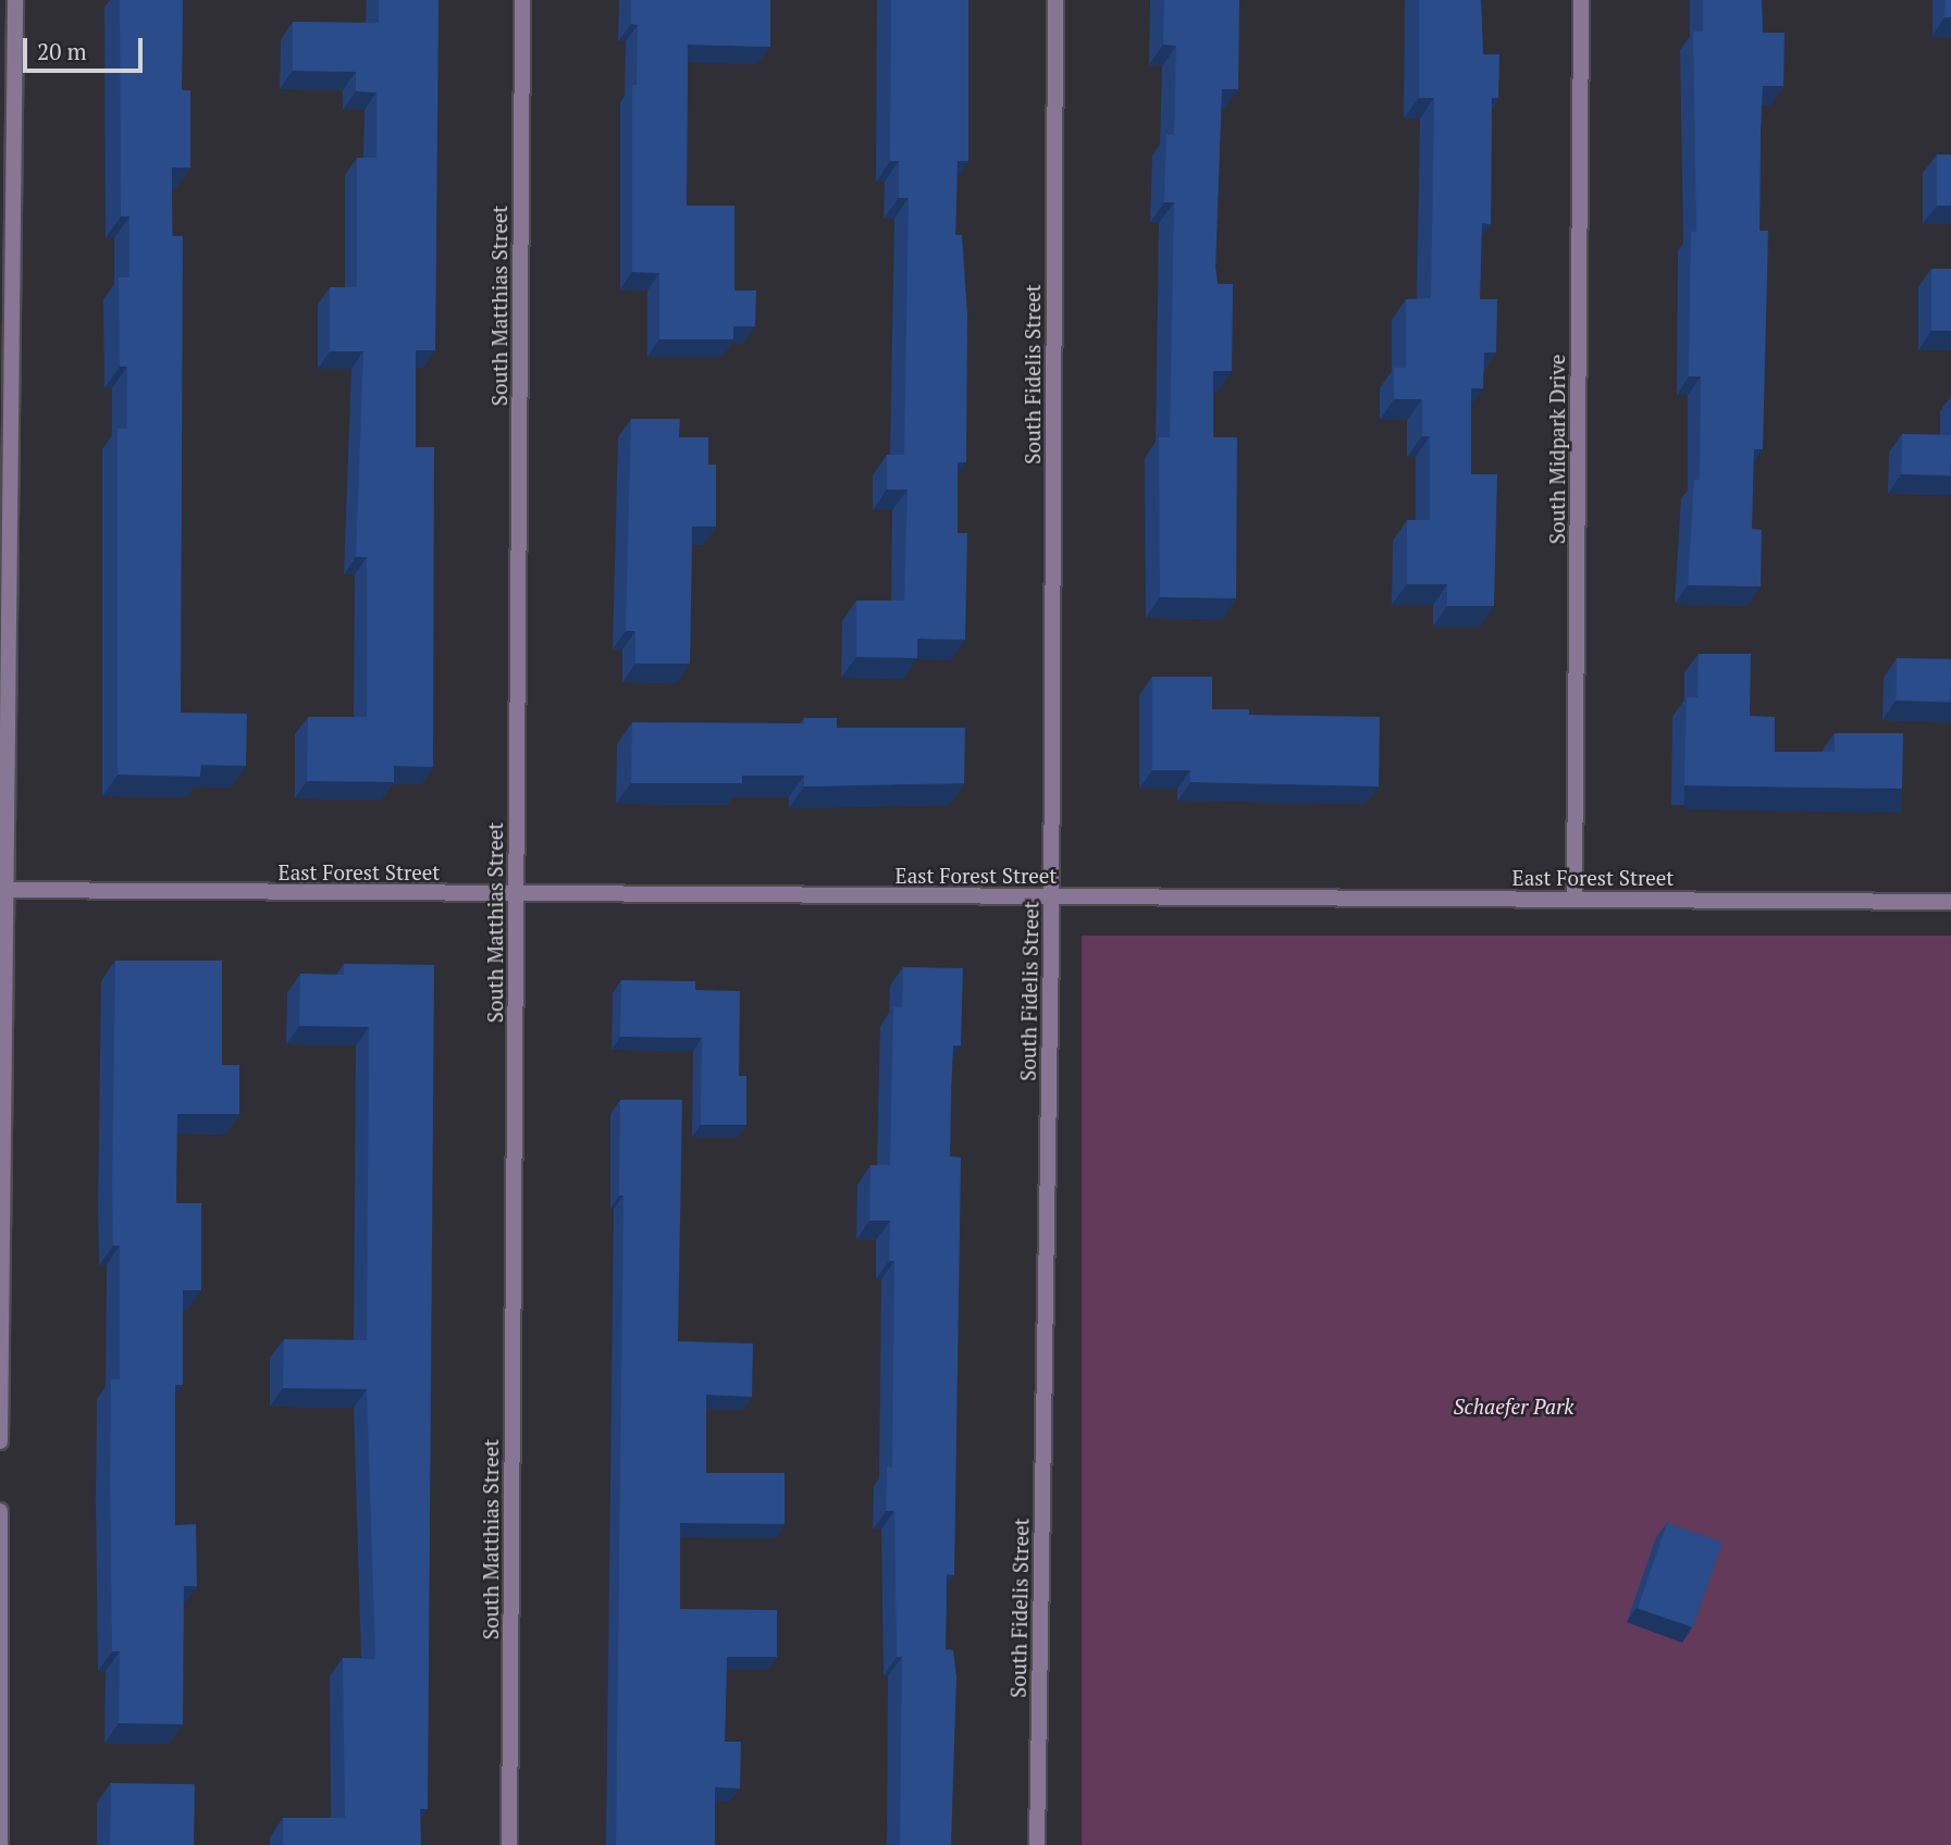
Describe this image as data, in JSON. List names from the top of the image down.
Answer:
{
  "streets": {
    "street": [
      "South Matthias Street",
      "South Fidelis Street",
      "South Midpark Drive",
      "East Forest Street"
    ]
  },
  "crossings": [
    ["South Matthias Street", "East Forest Street"],
    ["South Fidelis Street", "East Forest Street"],
    ["South Midpark Drive", "East Forest Street"]
  ],
  "parks": ["Schaefer Park"],
  "scale_bar": "20 m"
}
